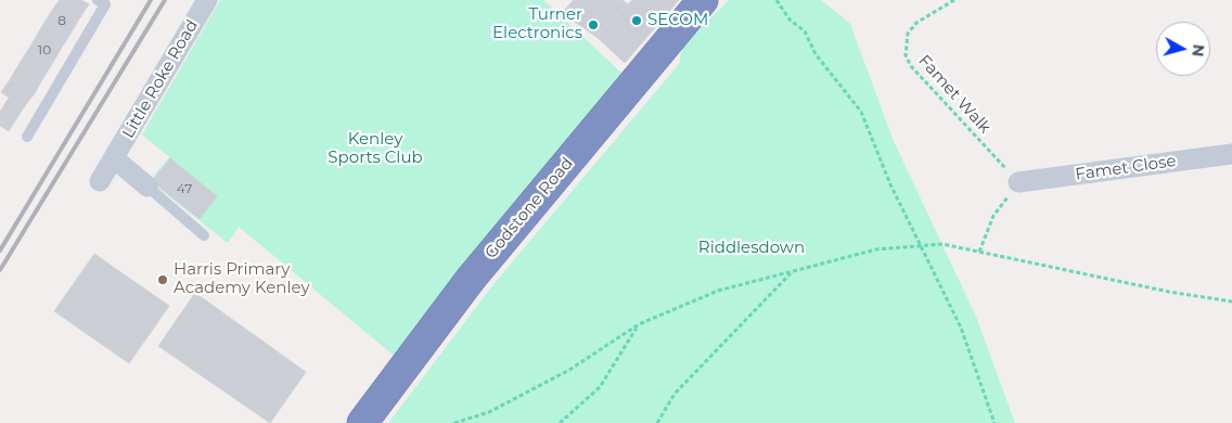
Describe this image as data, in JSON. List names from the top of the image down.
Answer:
{
  "streets": {
    "highway": ["Godstone Road"],
    "street": ["Little Roke Road", "Famet Close"],
    "path": ["Famet Walk"]
  },
  "crossings": [
    ["Famet Walk", "Famet Close"]
  ],
  "parks": ["Kenley Sports Club", "Riddlesdown"],
  "places": ["SECOM", "Turner Electronics", "Harris Primary Academy Kenley"],
  "house_numbers": ["8", "10", "47"],
  "north": "right"
}
